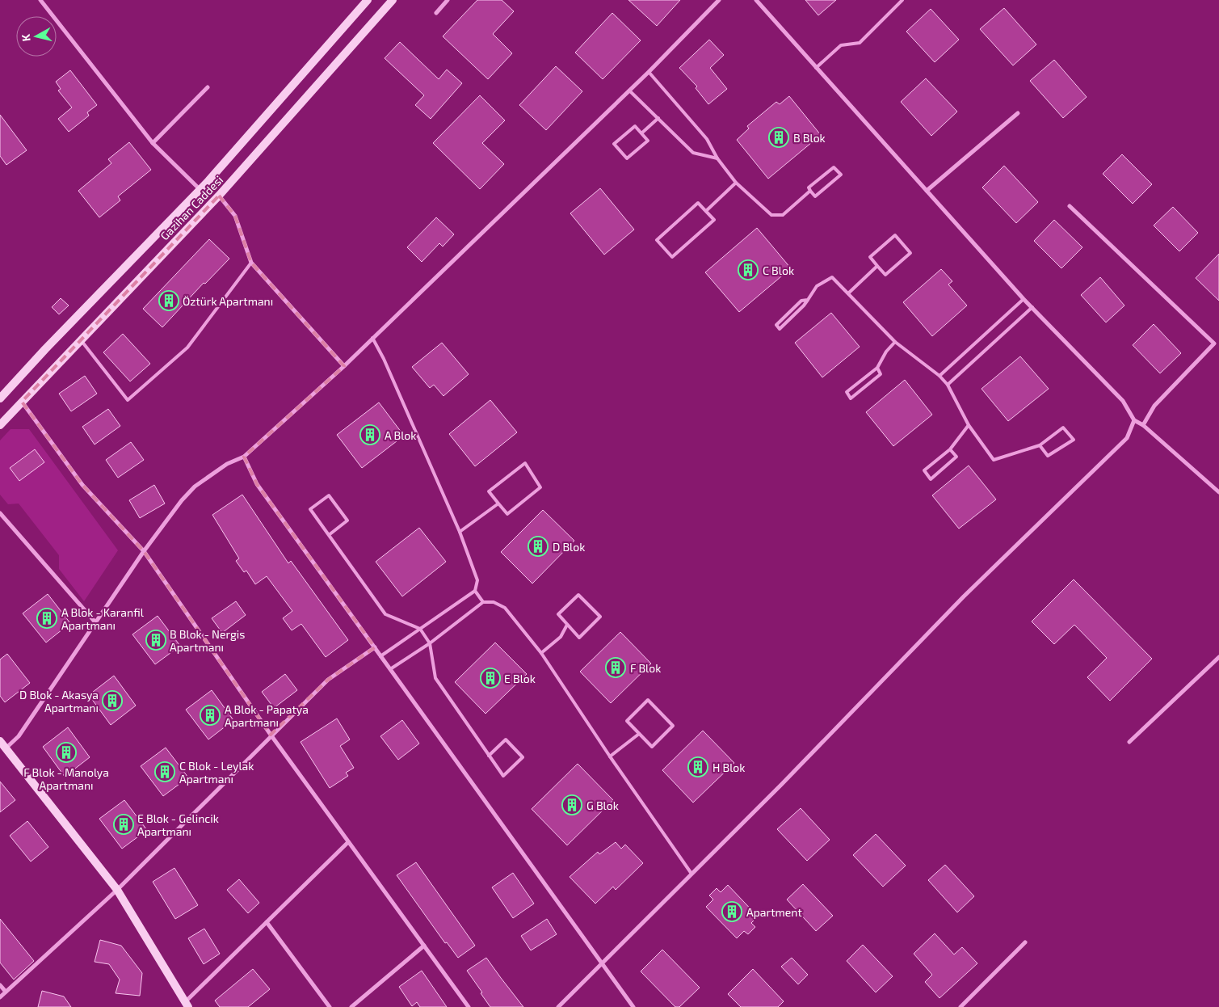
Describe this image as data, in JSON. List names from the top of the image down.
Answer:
{
  "streets": {
    "main road": ["Gazihan Caddesi"]
  },
  "places": {
    "building": [
      "B Blok",
      "C Blok",
      "Öztürk Apartmanı",
      "A Blok",
      "D Blok",
      "A Blok - Karanfil Apartmanı",
      "B Blok - Nergis Apartmanı",
      "F Blok",
      "E Blok",
      "D Blok - Akasya Apartmanı",
      "A Blok - Papatya Apartmanı",
      "F Blok - Manolya Apartmanı",
      "H Blok",
      "C Blok - Leylak Apartmanı",
      "G Blok",
      "E Blok - Gelincik Apartmanı",
      "Apartment"
    ]
  },
  "north": "left"
}
